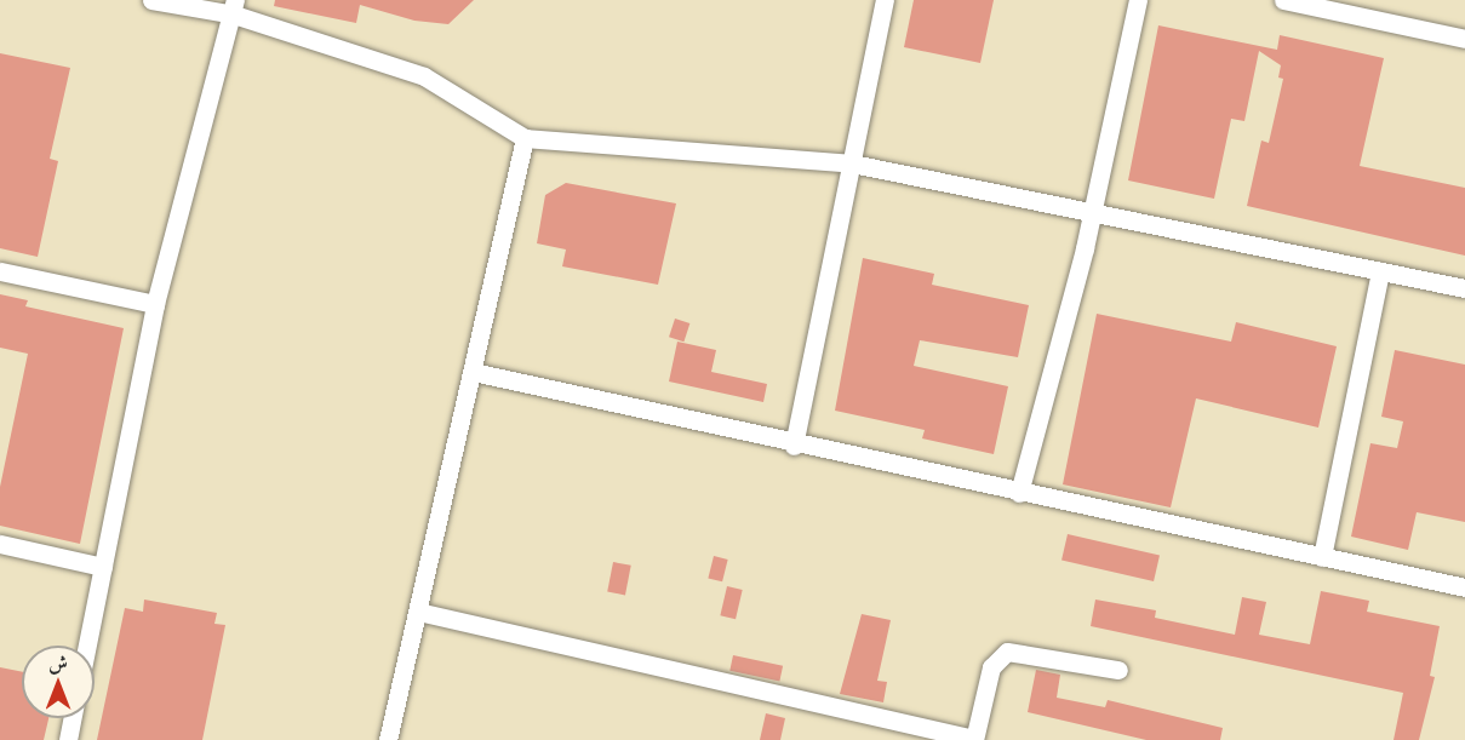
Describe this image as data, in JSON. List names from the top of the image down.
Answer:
{
  "north": "top"
}
